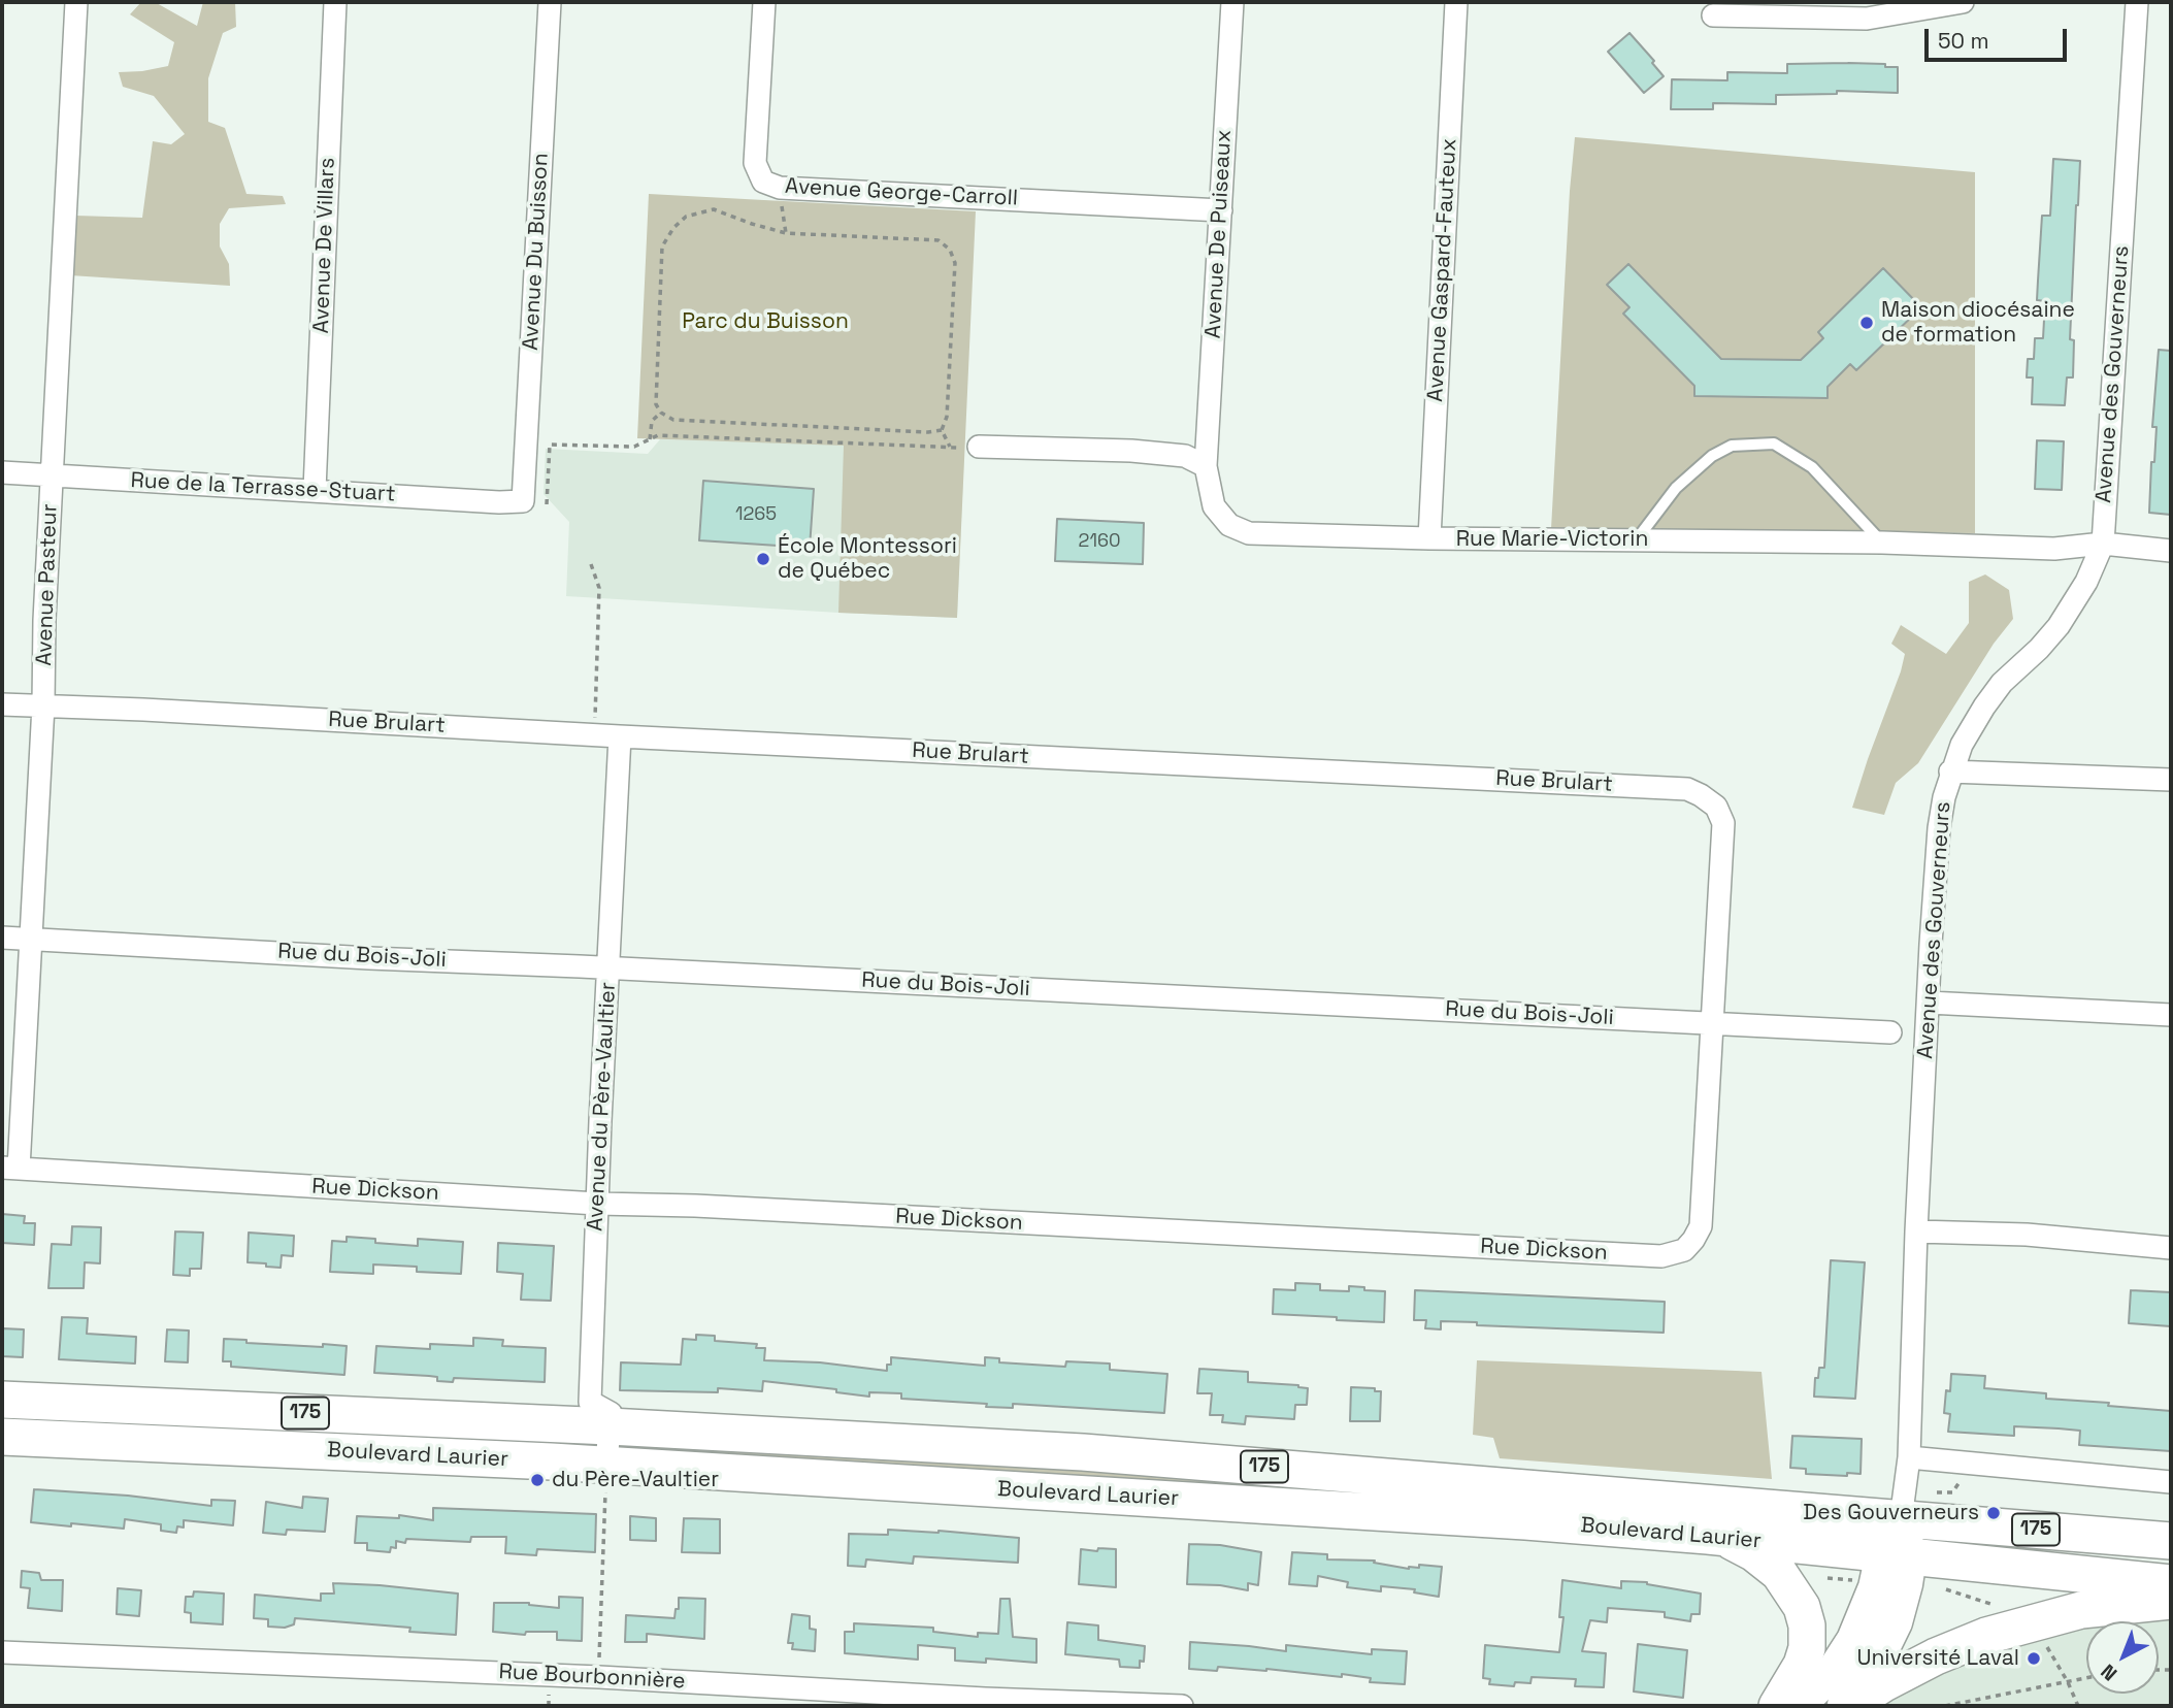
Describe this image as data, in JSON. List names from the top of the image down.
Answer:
{
  "streets": {
    "main road": ["175", "Boulevard Laurier"],
    "street": [
      "Avenue George-Carroll",
      "Avenue De Puiseaux",
      "Avenue De Villars",
      "Avenue Du Buisson",
      "Avenue Gaspard-Fauteux",
      "Avenue des Gouverneurs",
      "Rue de la Terrasse-Stuart",
      "Rue Marie-Victorin",
      "Avenue Pasteur",
      "Rue Brulart",
      "Rue du Bois-Joli",
      "Avenue du Père-Vaultier",
      "Rue Dickson",
      "Rue Bourbonnière"
    ]
  },
  "crossings": [
    ["Avenue George-Carroll", "Avenue De Puiseaux"],
    ["Avenue De Puiseaux", "Rue Marie-Victorin"],
    ["Avenue De Villars", "Rue de la Terrasse-Stuart"],
    ["Avenue Du Buisson", "Rue de la Terrasse-Stuart"],
    ["Avenue Gaspard-Fauteux", "Rue Marie-Victorin"],
    ["Avenue des Gouverneurs", "Rue Marie-Victorin"],
    ["Avenue des Gouverneurs", "Boulevard Laurier"],
    ["Rue de la Terrasse-Stuart", "Avenue Pasteur"],
    ["Avenue Pasteur", "Rue Brulart"],
    ["Avenue Pasteur", "Rue du Bois-Joli"],
    ["Avenue Pasteur", "Rue Dickson"],
    ["Rue Brulart", "Rue du Bois-Joli"],
    ["Rue Brulart", "Avenue du Père-Vaultier"],
    ["Rue Brulart", "Rue Dickson"],
    ["Rue du Bois-Joli", "Avenue du Père-Vaultier"],
    ["Rue du Bois-Joli", "Rue Dickson"],
    ["Avenue du Père-Vaultier", "Rue Dickson"],
    ["Avenue du Père-Vaultier", "Boulevard Laurier"]
  ],
  "parks": ["Parc du Buisson"],
  "places": [
    "Maison diocésaine de formation",
    "École Montessori de Québec",
    "du Père-Vaultier",
    "Des Gouverneurs",
    "Université Laval"
  ],
  "house_numbers": ["1265", "2160"],
  "scale_bar": "50 m",
  "north": "bottom left"
}
